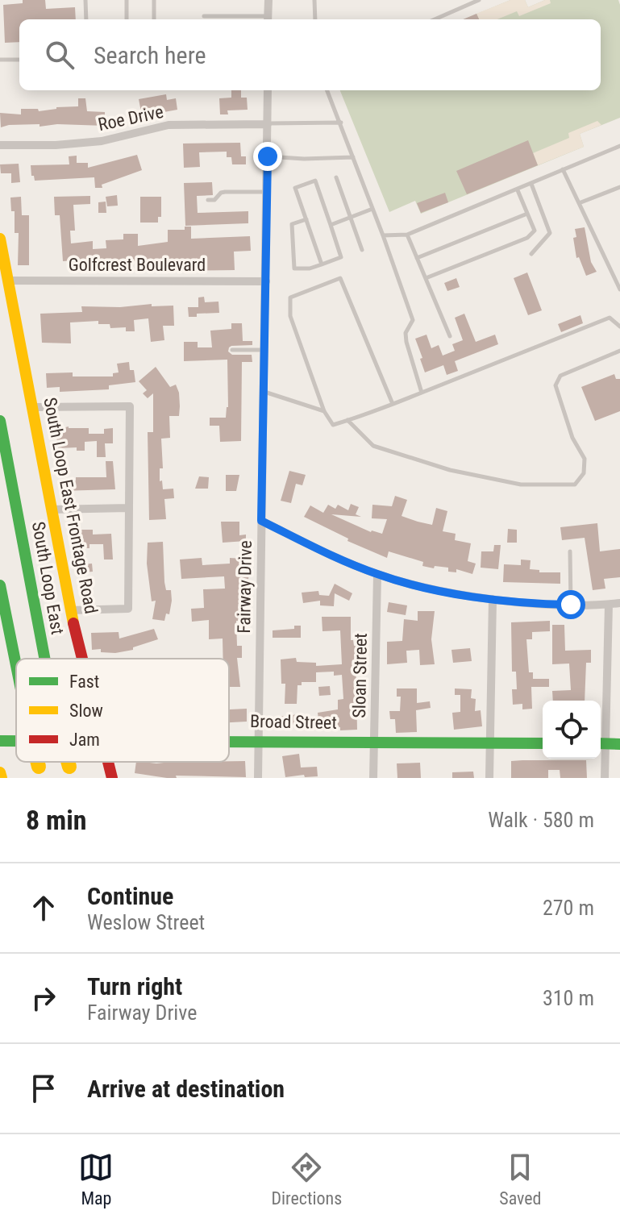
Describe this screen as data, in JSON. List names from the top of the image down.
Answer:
{
  "streets": {
    "main road": ["South Loop East Frontage Road", "South Loop East", "Broad Street"],
    "street": [
      "Roe Drive",
      "Golfcrest Boulevard",
      "Fairway Drive",
      "Sloan Street"
    ]
  },
  "crossings": [
    ["Roe Drive", "Fairway Drive"],
    ["Golfcrest Boulevard", "South Loop East Frontage Road"],
    ["Golfcrest Boulevard", "Fairway Drive"],
    ["Fairway Drive", "Broad Street"],
    ["Sloan Street", "Broad Street"]
  ],
  "legend": ["Fast", "Slow", "Jam"],
  "page": {
    "search": "Search here",
    "heading": ["8 min", "Walk · 580 m"],
    "list": [
      ["Continue", "Weslow Street", "270 m"],
      ["Turn right", "Fairway Drive", "310 m"],
      "Arrive at destination"
    ],
    "nav": ["Map", "Directions", "Saved"]
  }
}
